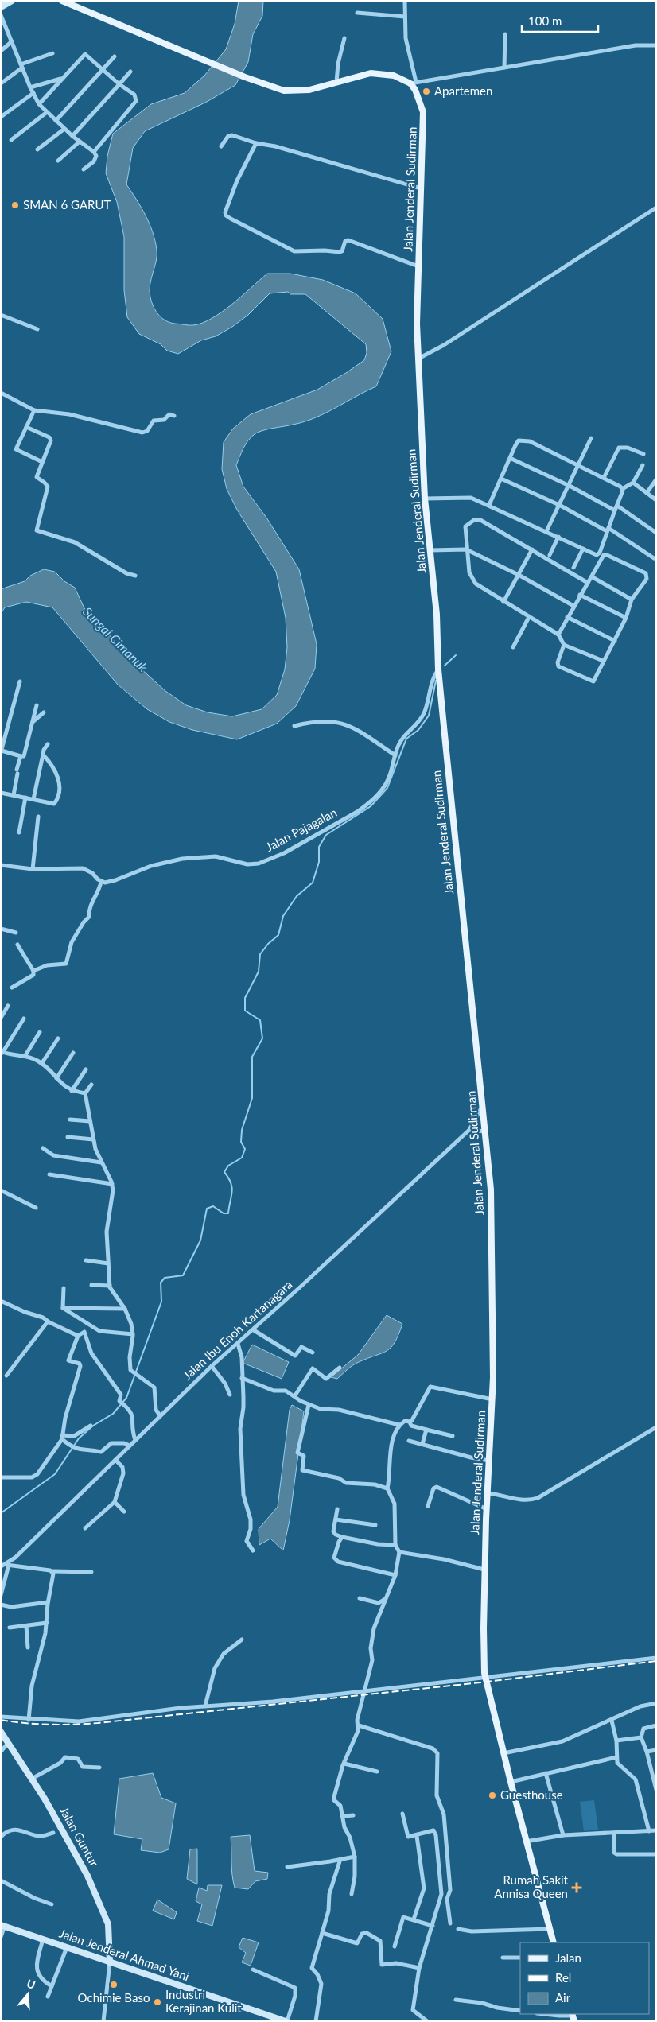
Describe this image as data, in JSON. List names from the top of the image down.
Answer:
{
  "streets": {
    "main road": ["Jalan Jenderal Sudirman", "Jalan Guntur", "Jalan Jenderal Ahmad Yani"],
    "street": ["Jalan Pajagalan", "Jalan Ibu Enoh Kartanagara"]
  },
  "crossings": [
    ["Jalan Jenderal Sudirman", "Jalan Pajagalan"],
    ["Jalan Jenderal Sudirman", "Jalan Ibu Enoh Kartanagara"],
    ["Jalan Guntur", "Jalan Jenderal Ahmad Yani"]
  ],
  "water": ["Sungai Cimanuk"],
  "places": {
    "other": [
      "Apartemen",
      "SMAN 6 GARUT",
      "Guesthouse",
      "Ochimie Baso",
      "Industri Kerajinan Kulit"
    ],
    "health": ["Rumah Sakit Annisa Queen"]
  },
  "legend": ["Jalan", "Rel", "Air"],
  "scale_bar": "100 m",
  "north": "top"
}
